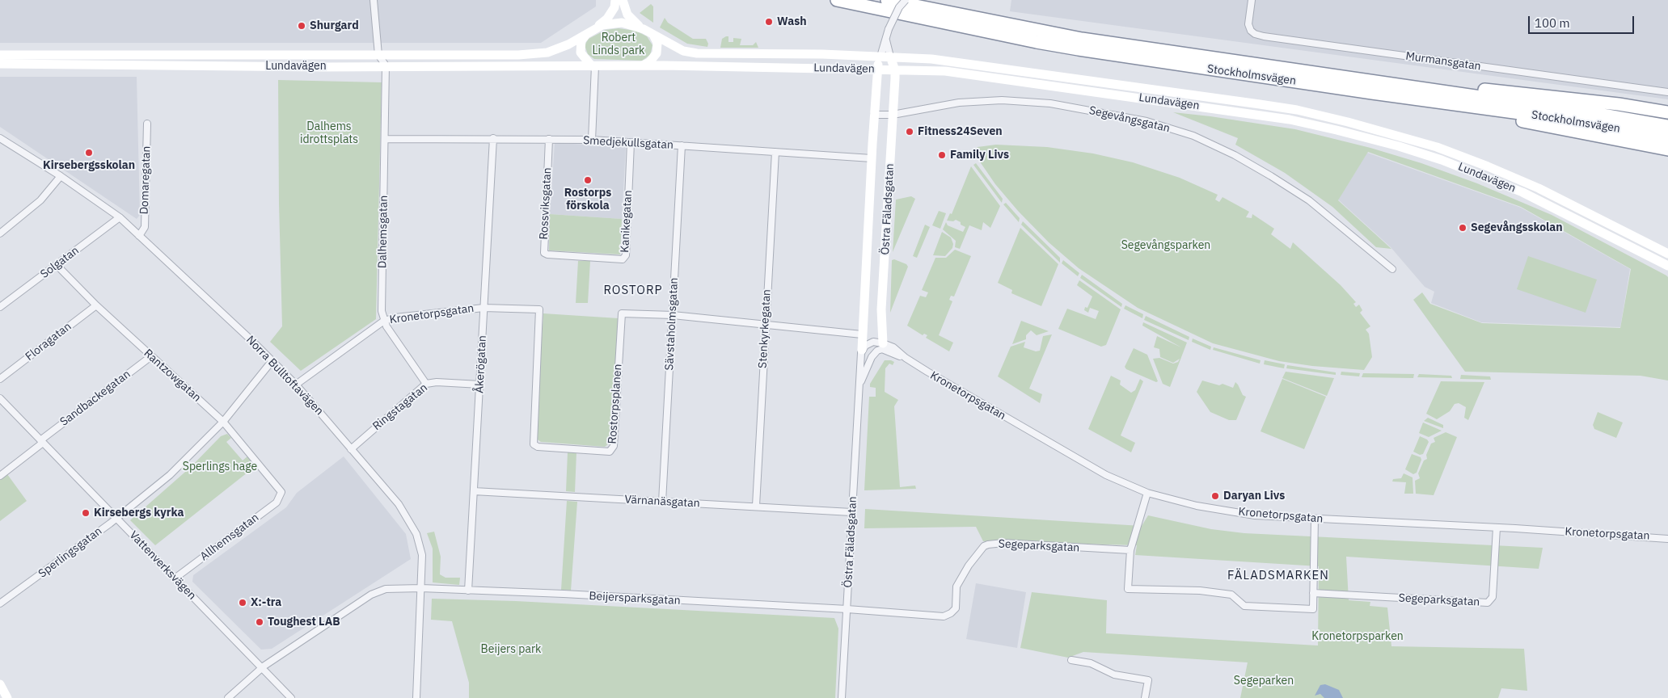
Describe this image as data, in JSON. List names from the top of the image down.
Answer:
{
  "streets": {
    "highway": ["Stockholmsvägen"],
    "main road": ["Lundavägen", "Östra Fäladsgatan"],
    "street": [
      "Murmansgatan",
      "Segevångsgatan",
      "Smedjekullsgatan",
      "Domaregatan",
      "Rossviksgatan",
      "Kanikegatan",
      "Dalhemsgatan",
      "Solgatan",
      "Kronetorpsgatan",
      "Sävstaholmsgatan",
      "Stenkyrkegatan",
      "Floragatan",
      "Åkerögatan",
      "Rantzowgatan",
      "Norra Bulltoftavägen",
      "Sandbackegatan",
      "Rostorpsplanen",
      "Ringstagatan",
      "Värnanäsgatan",
      "Allhemsgatan",
      "Segeparksgatan",
      "Sperlingsgatan",
      "Vattenverksvägen",
      "Beijersparksgatan"
    ]
  },
  "crossings": [
    ["Lundavägen", "Östra Fäladsgatan"],
    ["Lundavägen", "Dalhemsgatan"],
    ["Segevångsgatan", "Östra Fäladsgatan"],
    ["Smedjekullsgatan", "Rossviksgatan"],
    ["Smedjekullsgatan", "Östra Fäladsgatan"],
    ["Smedjekullsgatan", "Kanikegatan"],
    ["Smedjekullsgatan", "Dalhemsgatan"],
    ["Smedjekullsgatan", "Sävstaholmsgatan"],
    ["Smedjekullsgatan", "Stenkyrkegatan"],
    ["Smedjekullsgatan", "Åkerögatan"],
    ["Domaregatan", "Norra Bulltoftavägen"],
    ["Rossviksgatan", "Kanikegatan"],
    ["Östra Fäladsgatan", "Kronetorpsgatan"],
    ["Östra Fäladsgatan", "Värnanäsgatan"],
    ["Östra Fäladsgatan", "Segeparksgatan"],
    ["Östra Fäladsgatan", "Beijersparksgatan"],
    ["Dalhemsgatan", "Kronetorpsgatan"],
    ["Dalhemsgatan", "Ringstagatan"],
    ["Solgatan", "Rantzowgatan"],
    ["Solgatan", "Norra Bulltoftavägen"],
    ["Kronetorpsgatan", "Åkerögatan"],
    ["Kronetorpsgatan", "Norra Bulltoftavägen"],
    ["Kronetorpsgatan", "Rostorpsplanen"],
    ["Kronetorpsgatan", "Segeparksgatan"],
    ["Sävstaholmsgatan", "Rostorpsplanen"],
    ["Sävstaholmsgatan", "Värnanäsgatan"],
    ["Stenkyrkegatan", "Värnanäsgatan"],
    ["Floragatan", "Rantzowgatan"],
    ["Åkerögatan", "Ringstagatan"],
    ["Åkerögatan", "Värnanäsgatan"],
    ["Åkerögatan", "Beijersparksgatan"],
    ["Rantzowgatan", "Sandbackegatan"],
    ["Rantzowgatan", "Allhemsgatan"],
    ["Rantzowgatan", "Sperlingsgatan"],
    ["Norra Bulltoftavägen", "Ringstagatan"],
    ["Norra Bulltoftavägen", "Sperlingsgatan"],
    ["Norra Bulltoftavägen", "Beijersparksgatan"],
    ["Sandbackegatan", "Vattenverksvägen"],
    ["Allhemsgatan", "Vattenverksvägen"],
    ["Segeparksgatan", "Beijersparksgatan"],
    ["Sperlingsgatan", "Vattenverksvägen"],
    ["Vattenverksvägen", "Beijersparksgatan"]
  ],
  "districts": ["ROSTORP", "FÄLADSMARKEN"],
  "parks": [
    "Robert Linds park",
    "Dalhems idrottsplats",
    "Segevångsparken",
    "Sperlings hage",
    "Kronetorpsparken",
    "Beijers park",
    "Segeparken"
  ],
  "places": [
    "Wash",
    "Shurgard",
    "Fitness24Seven",
    "Kirsebergsskolan",
    "Family Livs",
    "Rostorps förskola",
    "Segevångsskolan",
    "Daryan Livs",
    "Kirsebergs kyrka",
    "X:-tra",
    "Toughest LAB"
  ],
  "scale_bar": "100 m"
}
